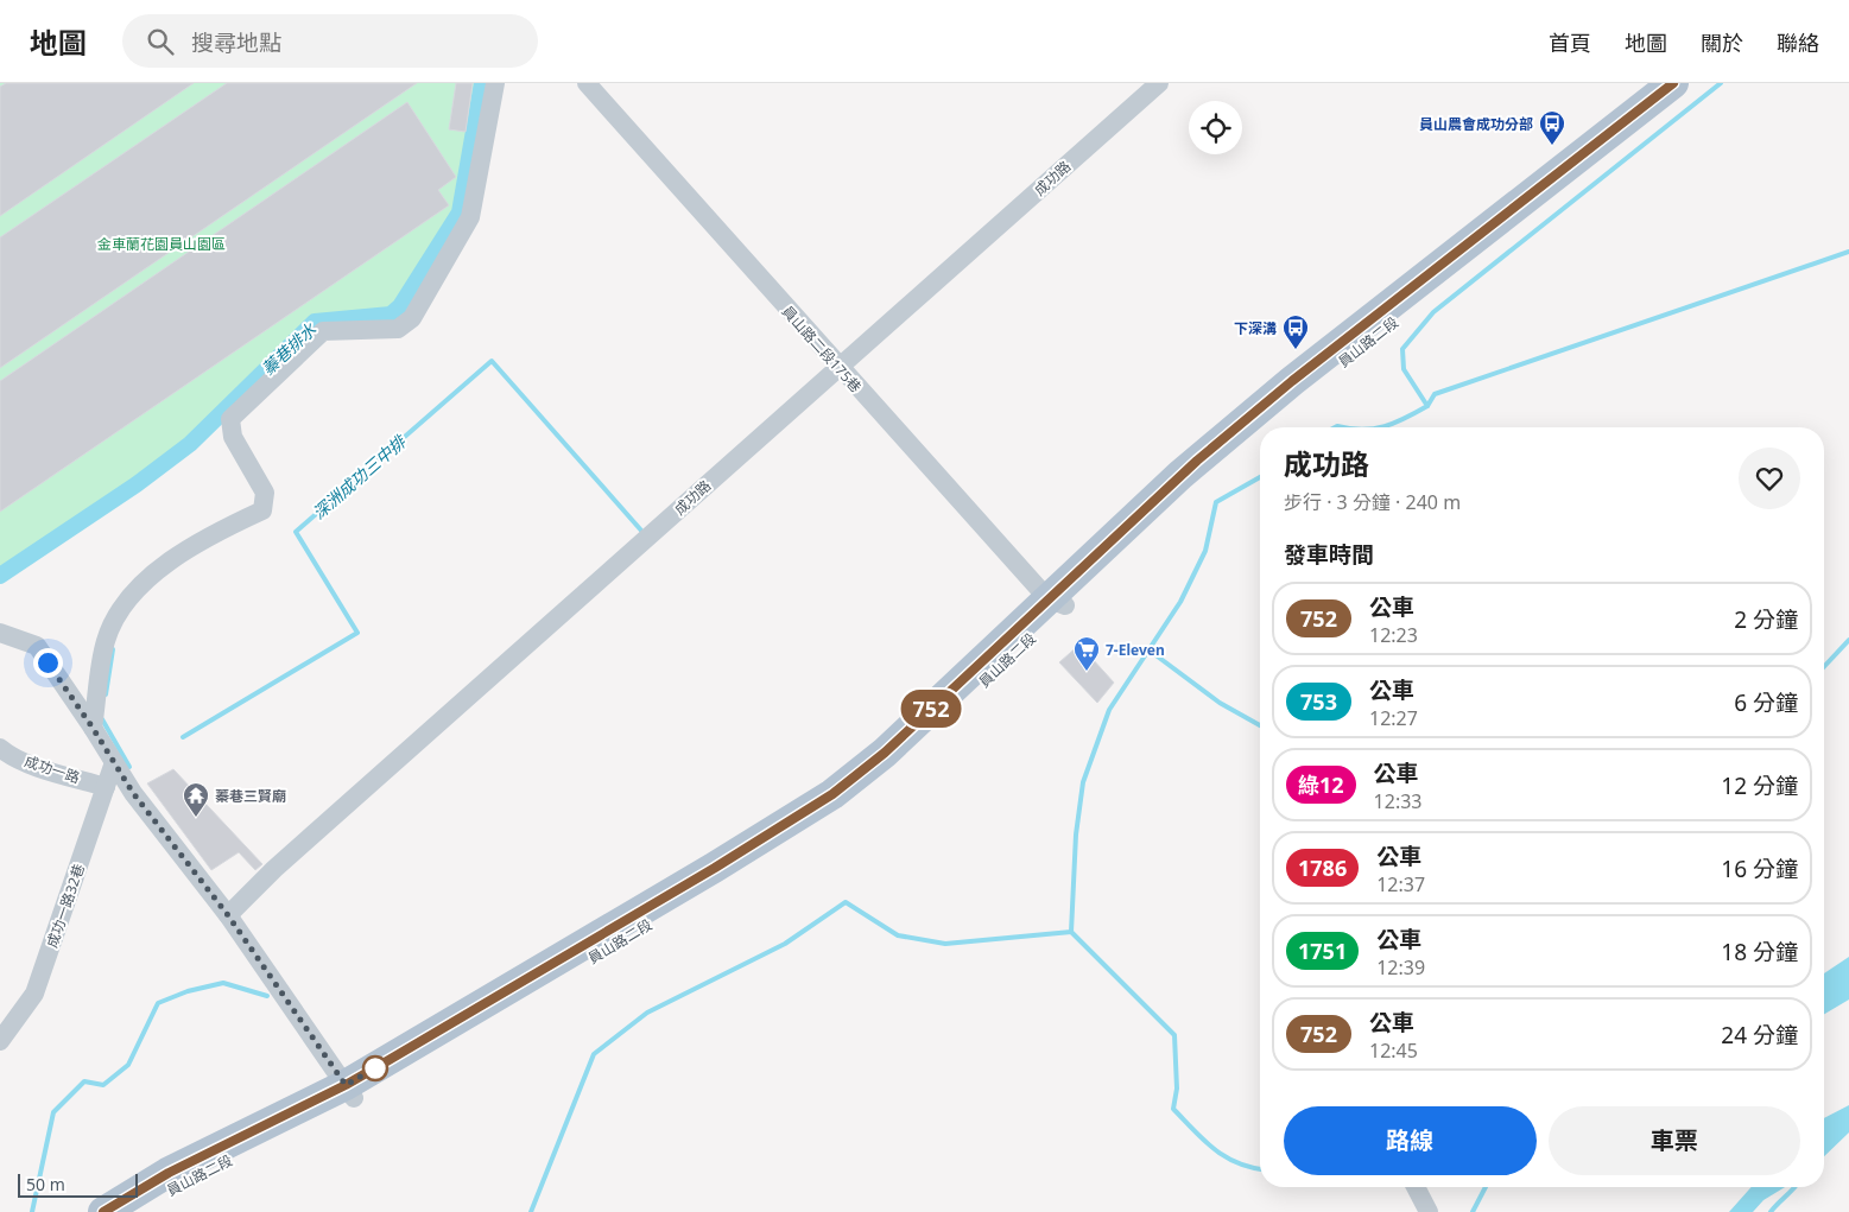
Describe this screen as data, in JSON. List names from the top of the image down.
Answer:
{
  "streets": {
    "main road": ["員山路二段"],
    "street": [
      "成功路",
      "員山路二段175巷",
      "成功一路",
      "成功一路32巷"
    ]
  },
  "crossings": [
    ["成功路", "員山路二段175巷"],
    ["員山路二段", "員山路二段175巷"],
    ["成功一路", "成功一路32巷"]
  ],
  "water": ["蓁巷排水", "深洲成功三中排"],
  "parks": ["金車蘭花園員山園區"],
  "places": {
    "bus stop": ["員山農會成功分部", "下深溝"],
    "supermarket": ["7-Eleven"],
    "temple": ["蓁巷三賢廟"]
  },
  "lines": ["bus line 752"],
  "scale_bar": "50 m",
  "page": {
    "header": "地圖",
    "search": "搜尋地點",
    "nav": [
      "首頁",
      "地圖",
      "關於",
      "聯絡"
    ],
    "on_map": "752",
    "heading": [
      ["成功路", "步行 · 3 分鐘 · 240 m"],
      "發車時間"
    ],
    "list": [
      {
        "mark": "752",
        "name": "公車",
        "note": "12:23",
        "value": "2 分鐘"
      },
      {
        "mark": "753",
        "name": "公車",
        "note": "12:27",
        "value": "6 分鐘"
      },
      {
        "mark": "綠12",
        "name": "公車",
        "note": "12:33",
        "value": "12 分鐘"
      },
      {
        "mark": "1786",
        "name": "公車",
        "note": "12:37",
        "value": "16 分鐘"
      },
      {
        "mark": "1751",
        "name": "公車",
        "note": "12:39",
        "value": "18 分鐘"
      },
      {
        "mark": "752",
        "name": "公車",
        "note": "12:45",
        "value": "24 分鐘"
      }
    ],
    "buttons": ["路線", "車票"],
    "scale": "50 m"
  }
}
